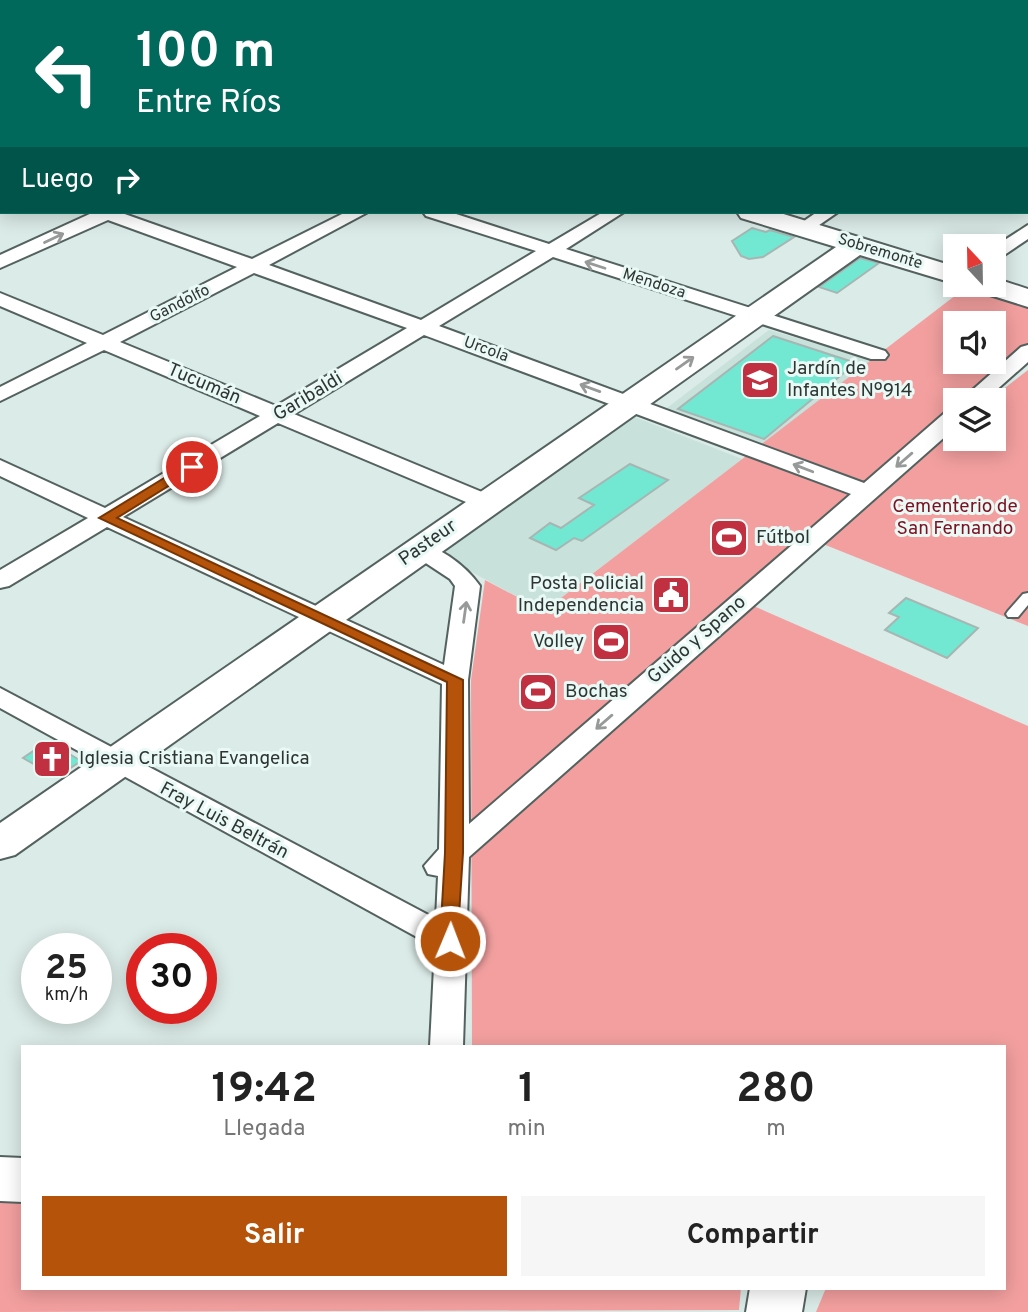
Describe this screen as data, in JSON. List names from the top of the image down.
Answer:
{
  "streets": {
    "street": [
      "Sobremonte",
      "Mendoza",
      "Gandolfo",
      "Urcola",
      "Tucumán",
      "Garibaldi",
      "Pasteur",
      "Guido y Spano",
      "Fray Luis Beltrán"
    ]
  },
  "crossings": [
    ["Sobremonte", "Pasteur"],
    ["Mendoza", "Garibaldi"],
    ["Mendoza", "Pasteur"],
    ["Gandolfo", "Urcola"],
    ["Gandolfo", "Tucumán"],
    ["Urcola", "Garibaldi"],
    ["Urcola", "Pasteur"],
    ["Urcola", "Guido y Spano"],
    ["Tucumán", "Garibaldi"],
    ["Tucumán", "Pasteur"],
    ["Pasteur", "Fray Luis Beltrán"]
  ],
  "one_way": ["Mendoza", "Urcola", "Guido y Spano"],
  "parks": ["Cementerio de San Fernando"],
  "places": {
    "school or university": ["Jardín de Infantes Nº914"],
    "sports": ["Fútbol", "Volley", "Bochas"],
    "public building": ["Posta Policial Independencia"],
    "church": ["Iglesia Cristiana Evangelica"]
  },
  "north": "top",
  "page": {
    "turn": ["100 m", "Entre Ríos"],
    "then": "Luego",
    "speed": "25 km/h",
    "limit": "30",
    "eta": [
      "19:42",
      "Llegada",
      "1",
      "min",
      "280",
      "m"
    ],
    "buttons": ["Salir", "Compartir"]
  }
}
